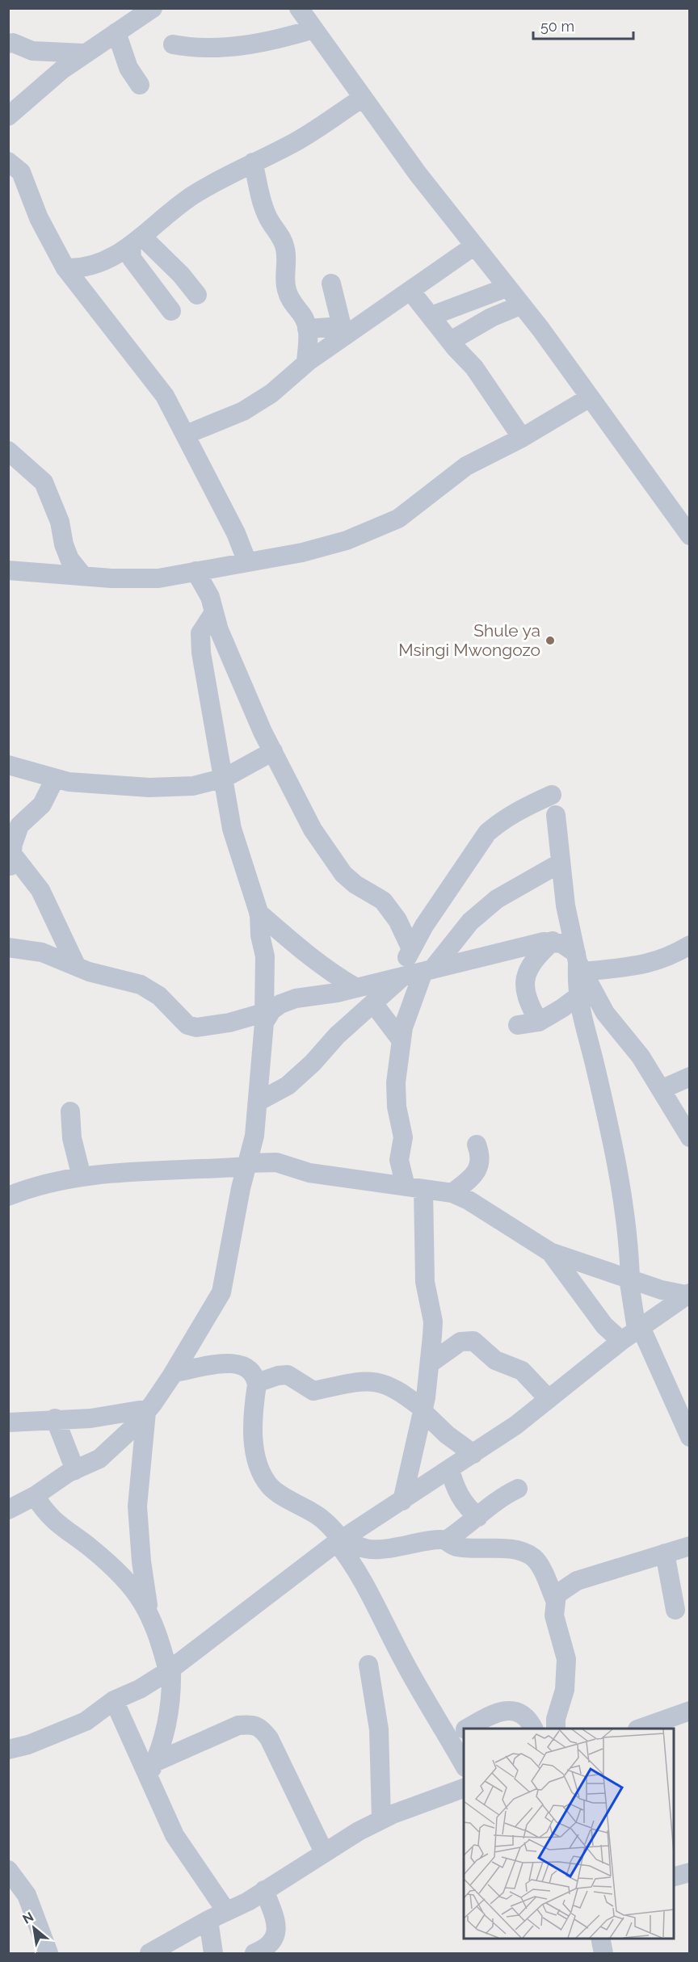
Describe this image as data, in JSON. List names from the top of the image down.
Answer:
{
  "places": ["Shule ya Msingi Mwongozo"],
  "scale_bar": "50 m",
  "north": "top left"
}
